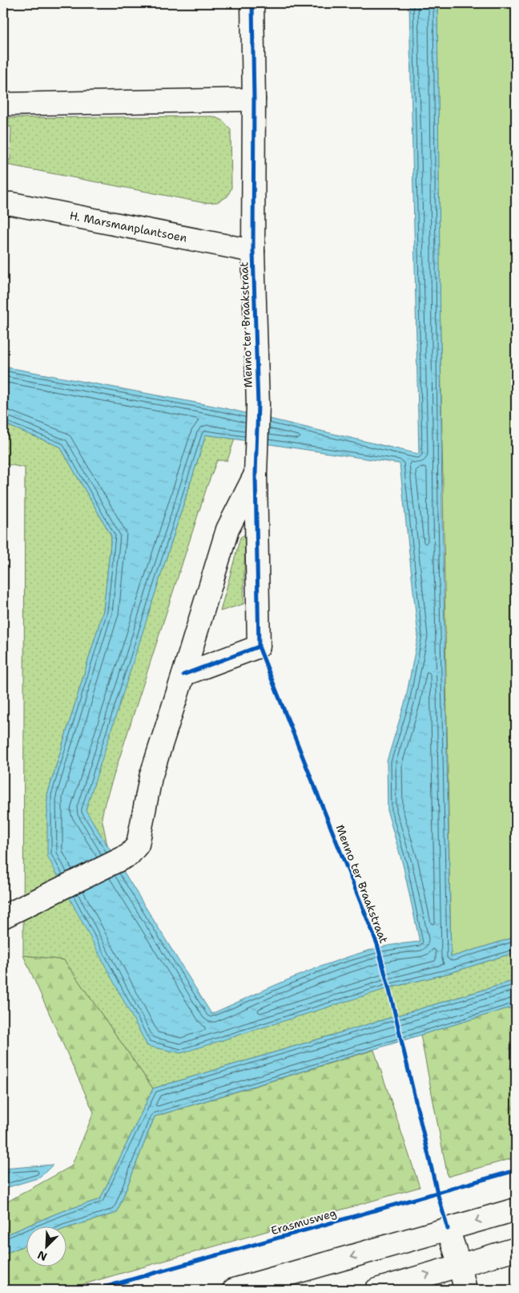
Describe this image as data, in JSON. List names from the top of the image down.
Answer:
{
  "streets": {
    "street": ["H. Marsmanplantsoen", "Menno ter Braakstraat"],
    "cycle path": ["Erasmusweg"]
  },
  "crossings": [
    ["H. Marsmanplantsoen", "Menno ter Braakstraat"]
  ],
  "north": "bottom left"
}
